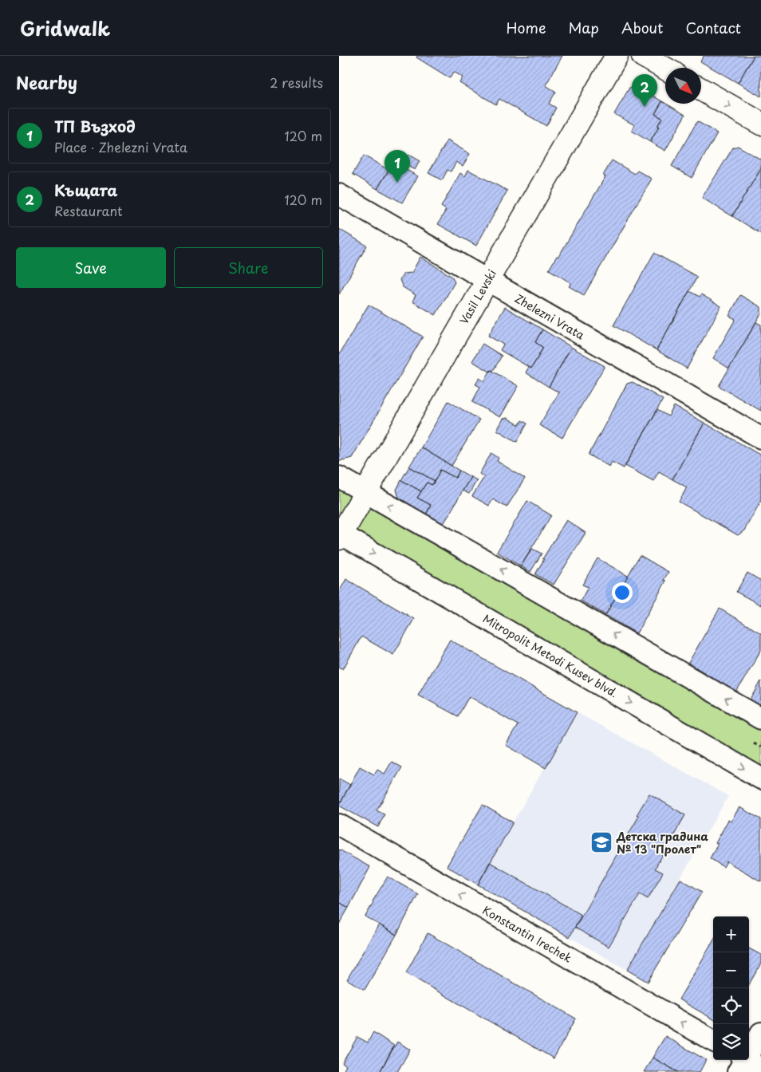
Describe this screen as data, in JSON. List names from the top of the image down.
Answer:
{
  "streets": {
    "street": [
      "Vasil Levski",
      "Zhelezni Vrata",
      "Mitropolit Metodi Kusev blvd.",
      "Konstantin Irechek"
    ]
  },
  "crossings": [
    ["Vasil Levski", "Zhelezni Vrata"],
    ["Vasil Levski", "Mitropolit Metodi Kusev blvd."]
  ],
  "one_way": ["Konstantin Irechek"],
  "places": {
    "school or university": ["Детска градина № 13 \"Пролет\""]
  },
  "north": "bottom right",
  "page": {
    "header": "Gridwalk",
    "nav": [
      "Home",
      "Map",
      "About",
      "Contact"
    ],
    "heading": ["Nearby", "2 results"],
    "pins": ["2", "1"],
    "list": [
      {
        "mark": "1",
        "name": "ТП Възход",
        "note": "Place · Zhelezni Vrata",
        "value": "120 m"
      },
      {
        "mark": "2",
        "name": "Къщата",
        "note": "Restaurant",
        "value": "120 m"
      }
    ],
    "buttons": ["Save", "Share"],
    "map_buttons": ["+", "−"]
  }
}
